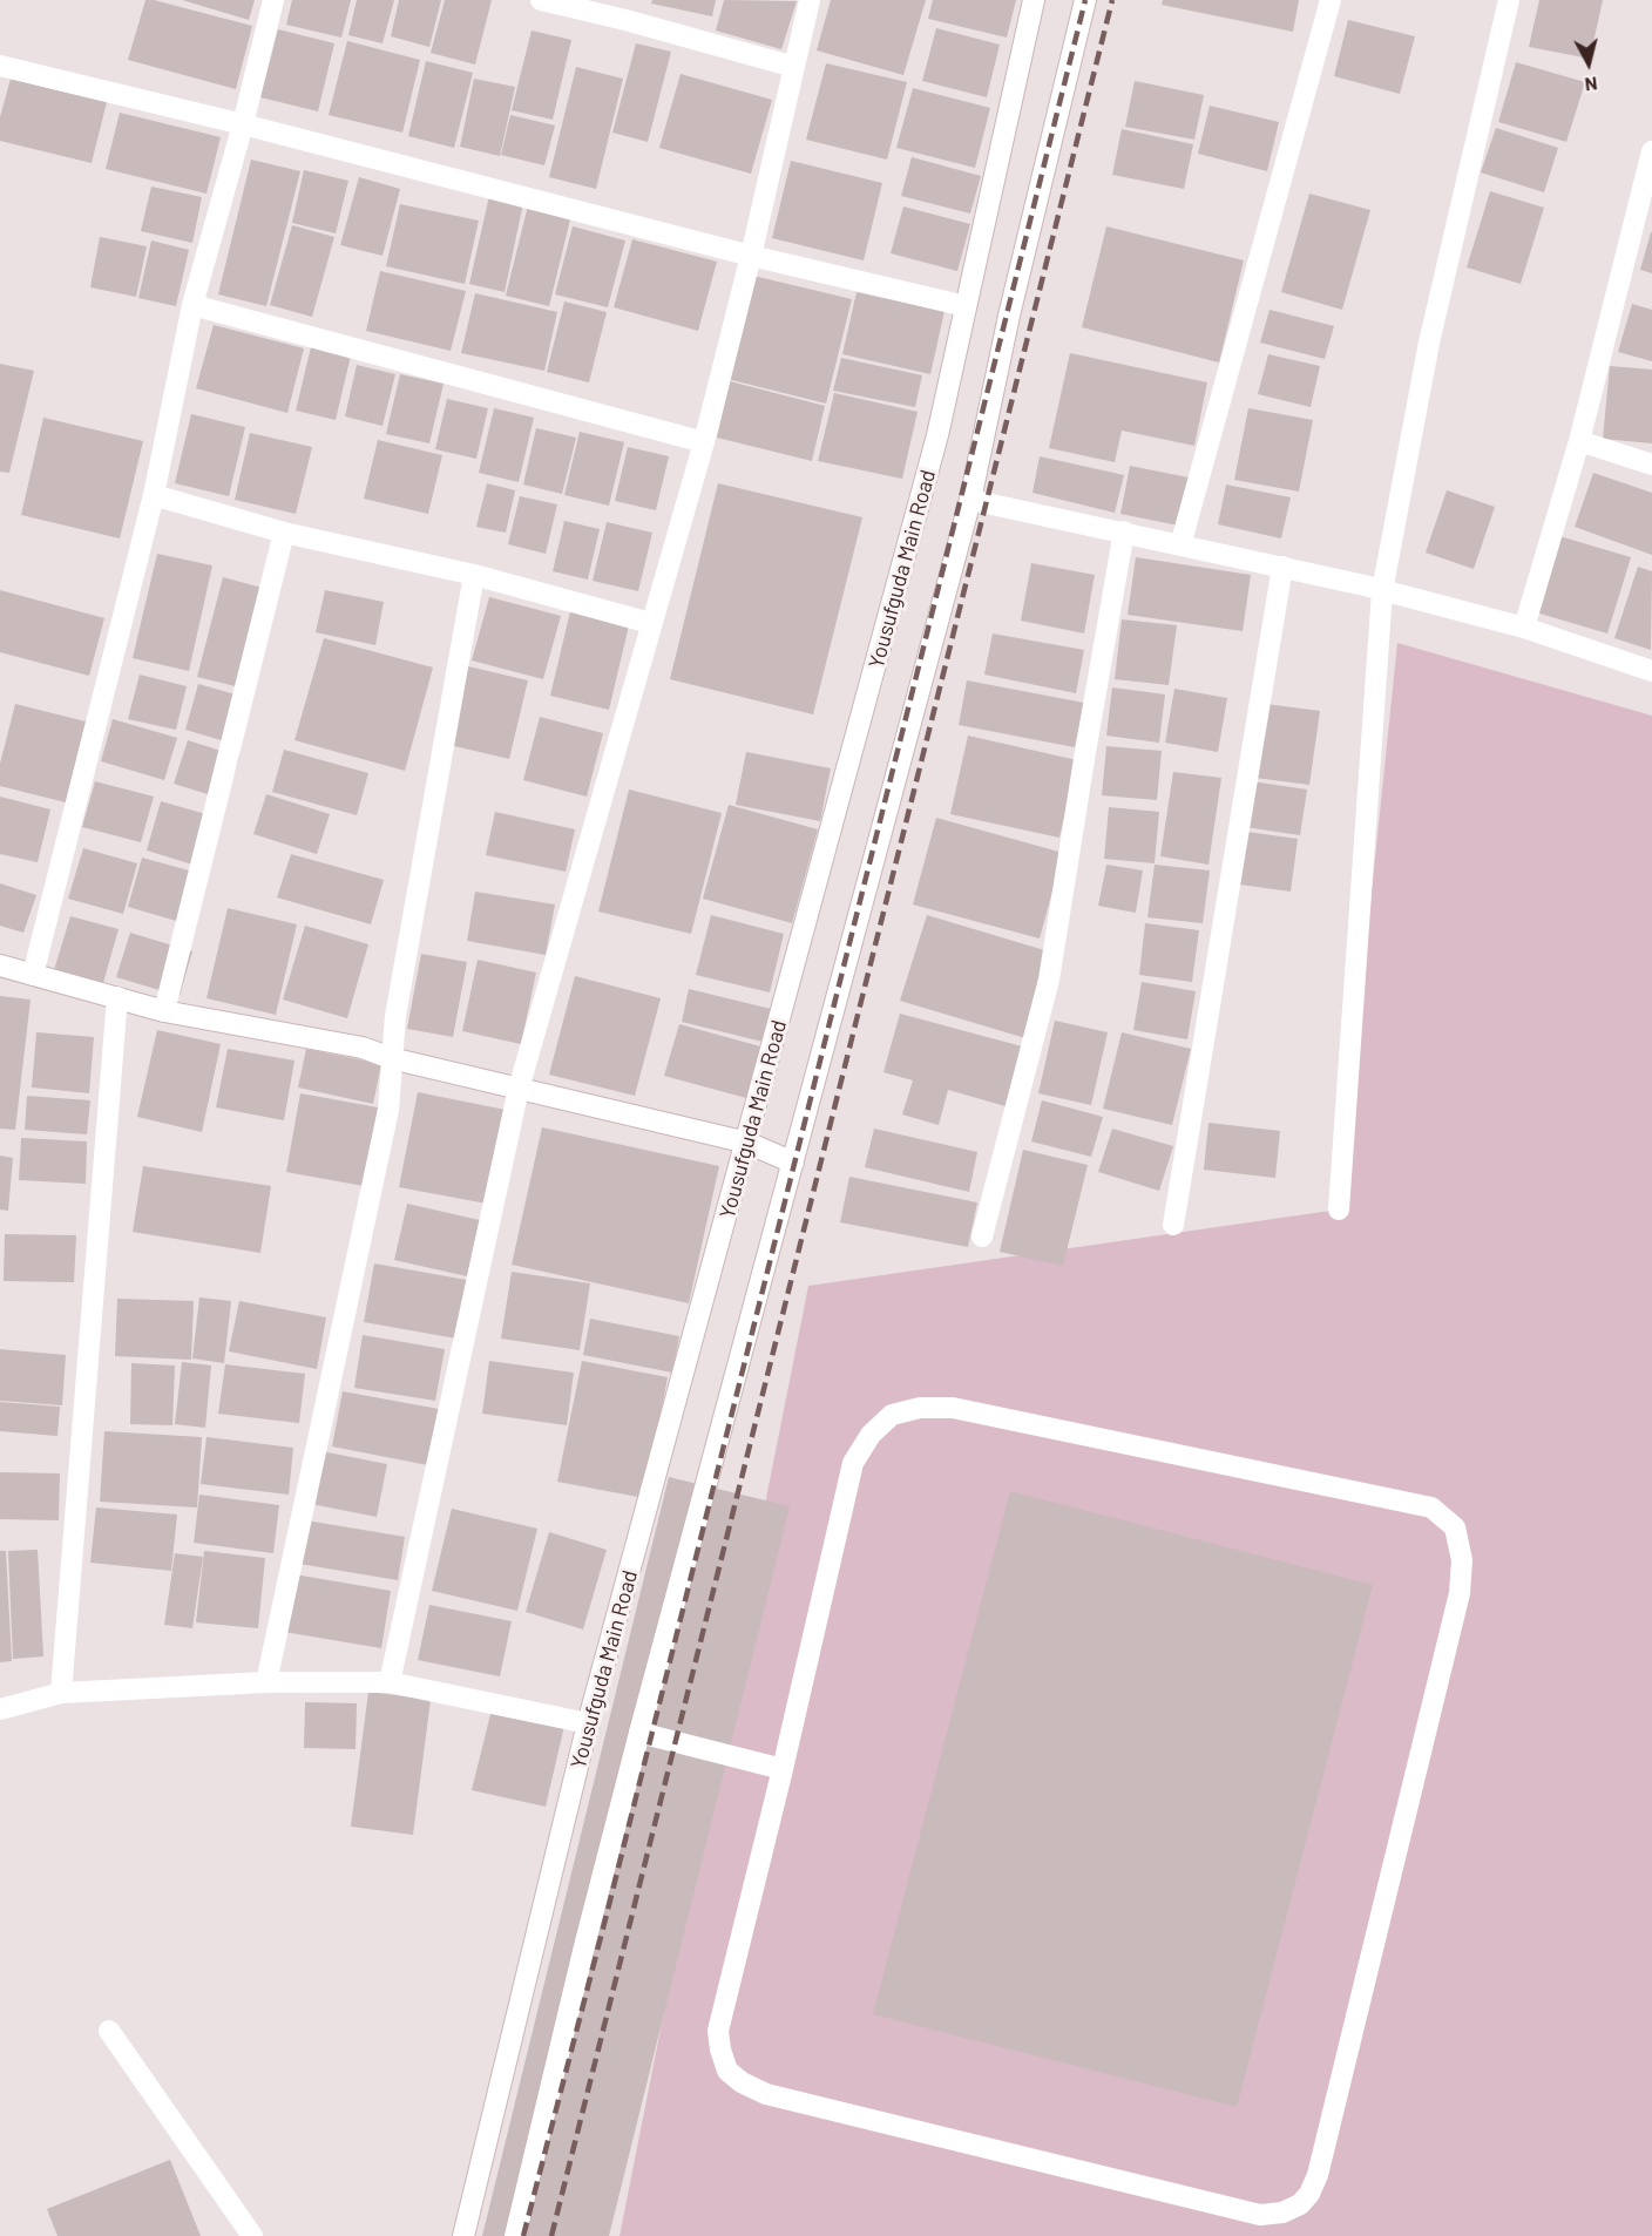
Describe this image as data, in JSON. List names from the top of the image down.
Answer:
{
  "streets": {
    "street": ["Yousufguda Main Road"]
  },
  "north": "bottom"
}
